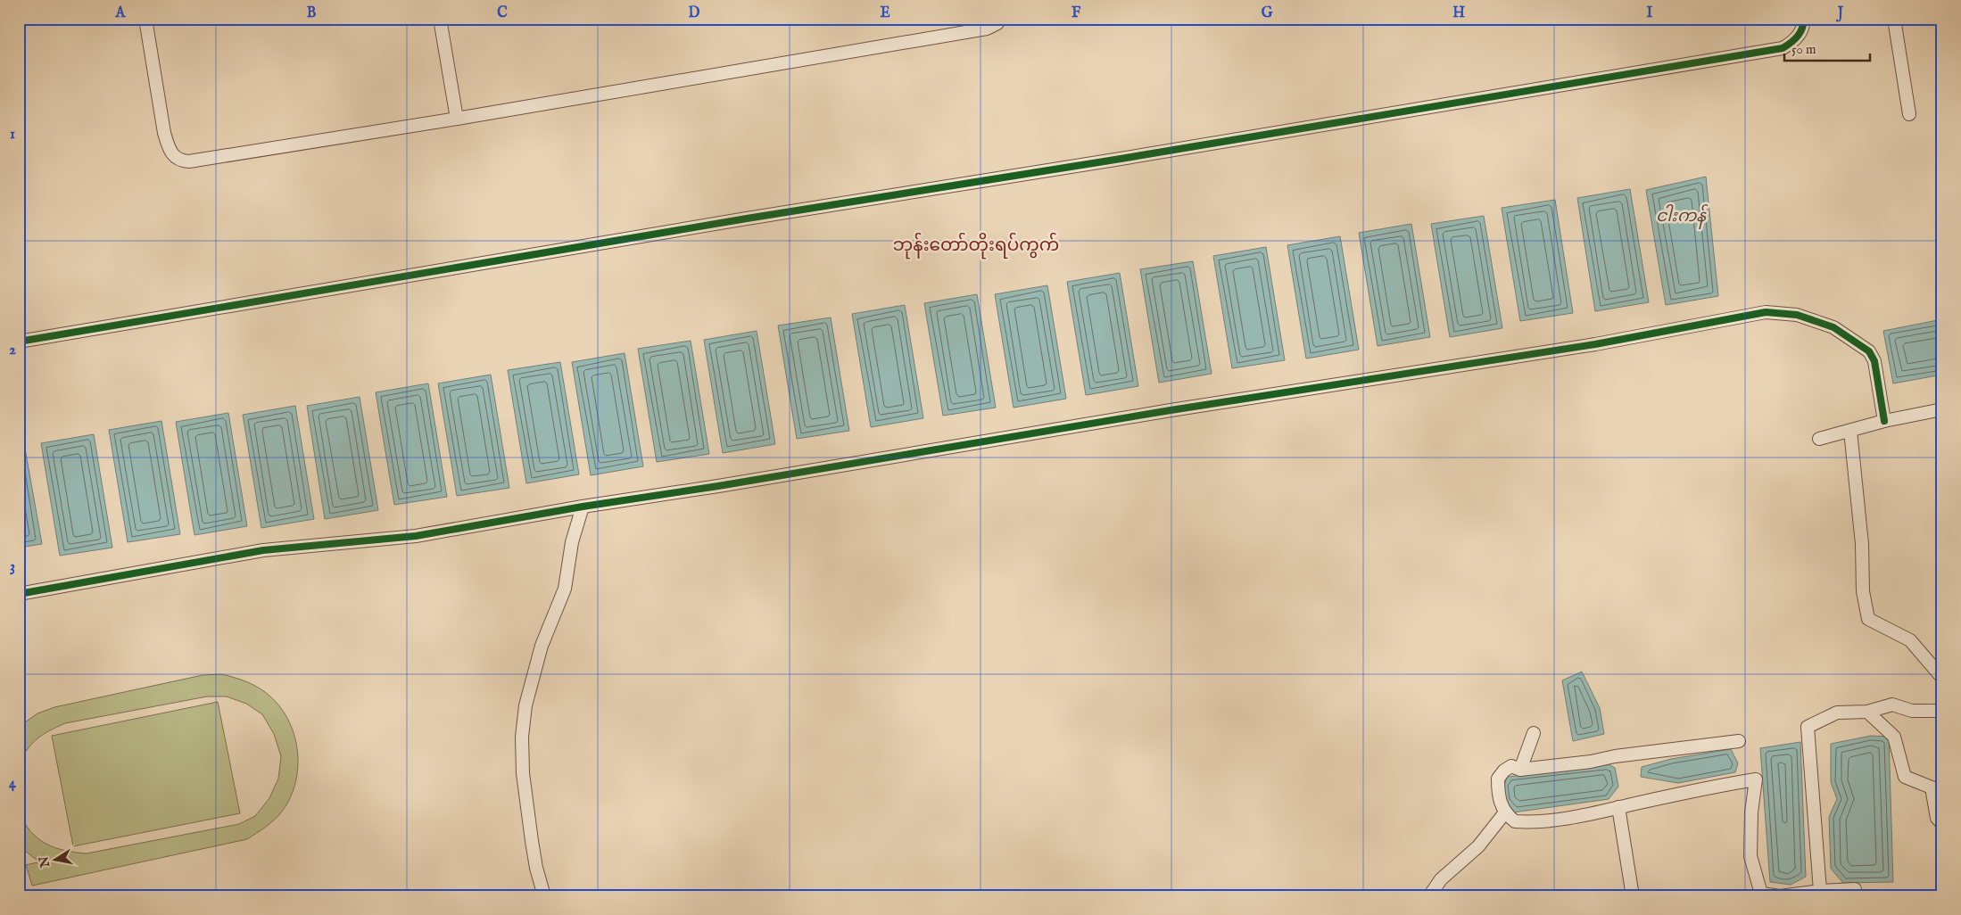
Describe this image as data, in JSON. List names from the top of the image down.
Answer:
{
  "districts": ["ဘုန်းတော်တိုးရပ်ကွက်"],
  "water": ["ငါးကန်"],
  "scale_bar": "50 m",
  "north": "left",
  "grid": {
    "columns": [
      "A",
      "B",
      "C",
      "D",
      "E",
      "F",
      "G",
      "H",
      "I",
      "J"
    ],
    "rows": [
      "1",
      "2",
      "3",
      "4"
    ]
  }
}
